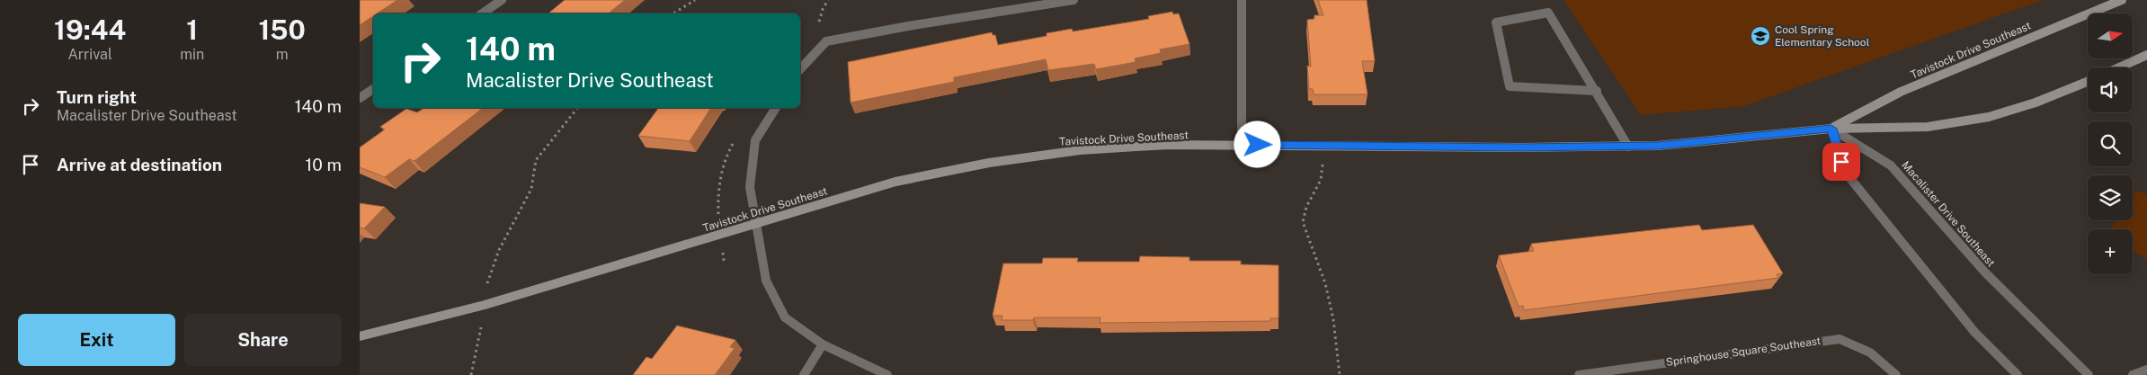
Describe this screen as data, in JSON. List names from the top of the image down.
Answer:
{
  "streets": {
    "street": ["Tavistock Drive Southeast", "Macalister Drive Southeast", "Springhouse Square Southeast"]
  },
  "crossings": [
    ["Tavistock Drive Southeast", "Macalister Drive Southeast"]
  ],
  "places": {
    "school or university": ["Cool Spring Elementary School"]
  },
  "north": "right",
  "page": {
    "eta": [
      "19:44",
      "Arrival",
      "1",
      "min",
      "150",
      "m"
    ],
    "map_buttons": "+",
    "turn": ["140 m", "Macalister Drive Southeast"],
    "list": [
      {
        "name": "Turn right",
        "note": "Macalister Drive Southeast",
        "value": "140 m"
      },
      {
        "name": "Arrive at destination",
        "value": "10 m"
      }
    ],
    "buttons": ["Exit", "Share"]
  }
}
